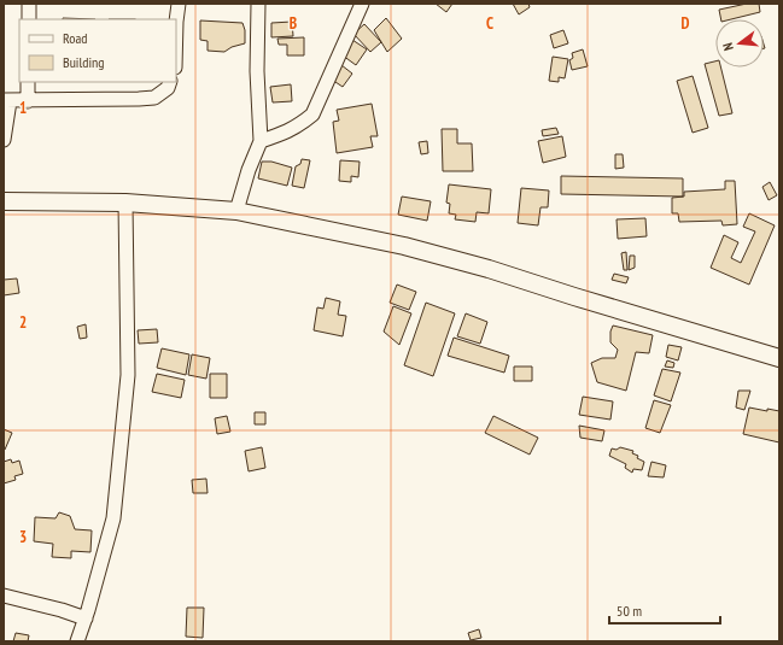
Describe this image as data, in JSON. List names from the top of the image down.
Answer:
{
  "legend": ["Road", "Building"],
  "scale_bar": "50 m",
  "north": "left",
  "grid": {
    "columns": ["B", "C", "D"],
    "rows": ["1", "2", "3"]
  }
}
